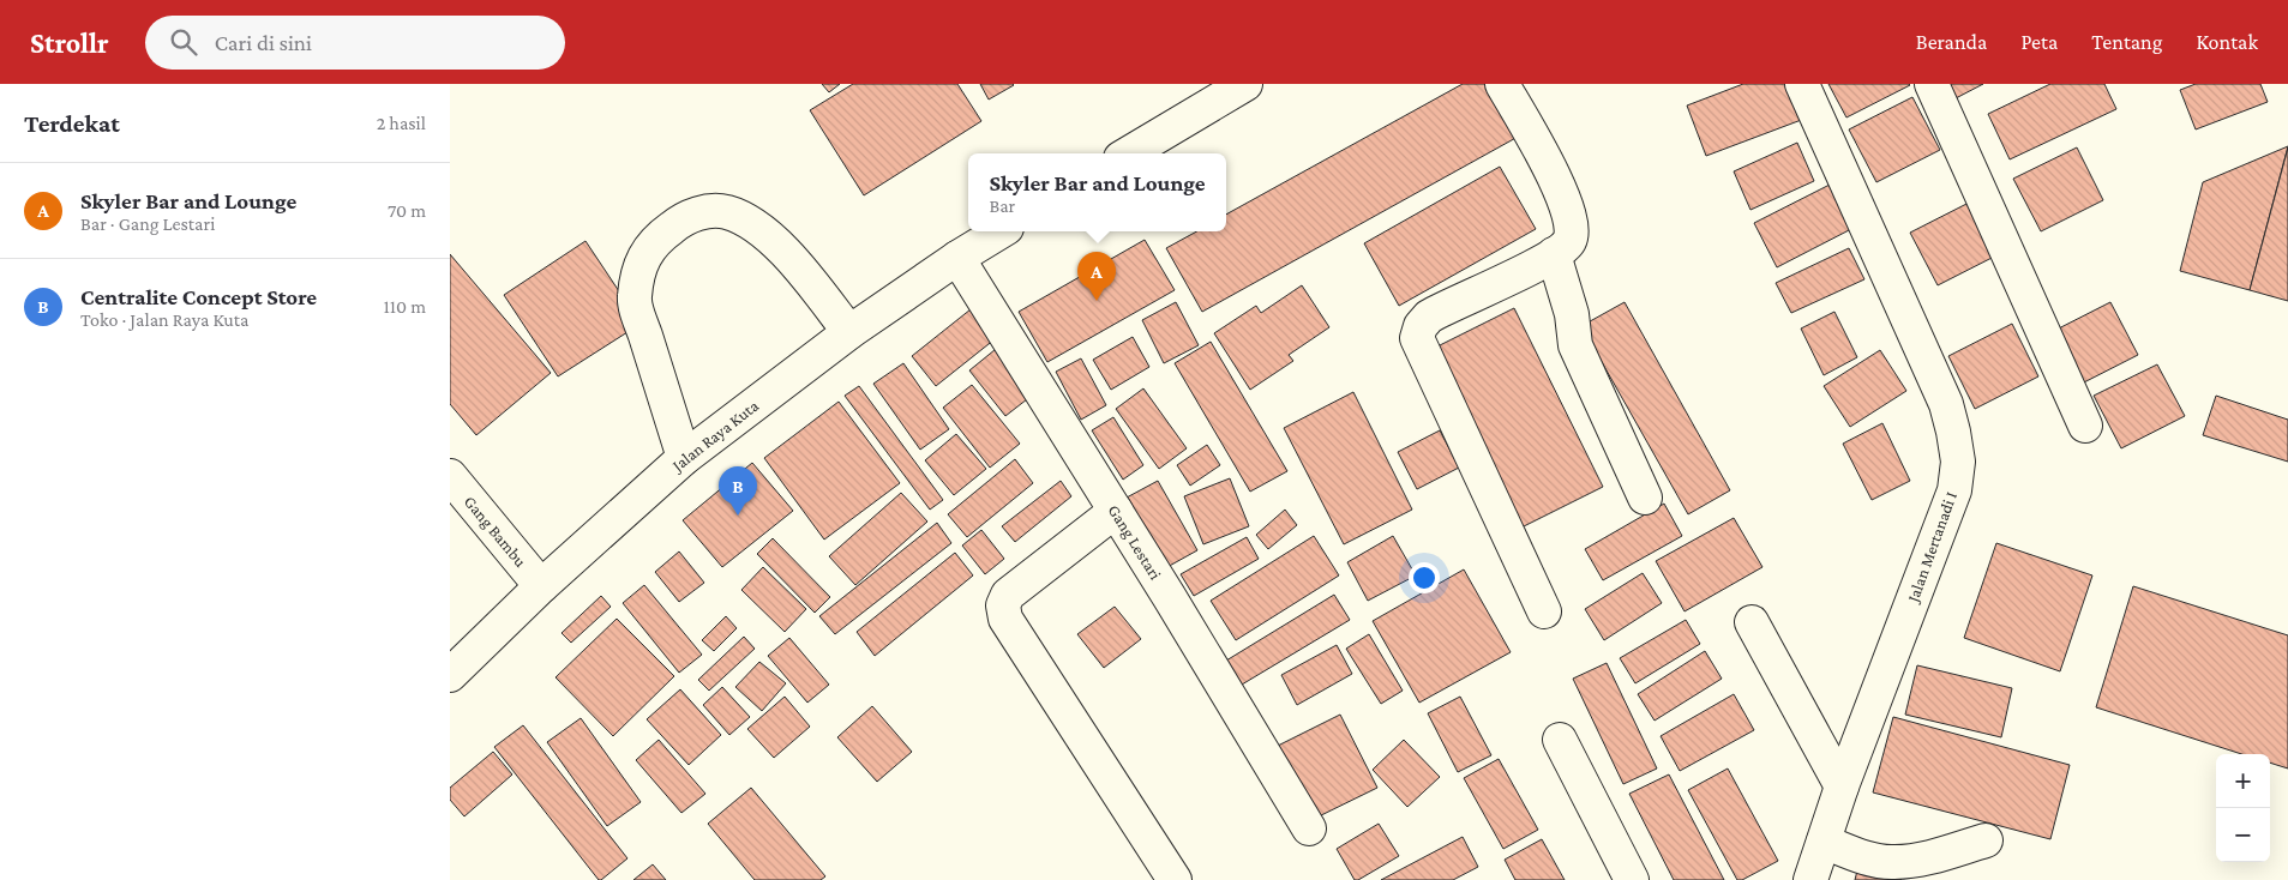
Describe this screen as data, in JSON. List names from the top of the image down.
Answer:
{
  "streets": {
    "street": [
      "Jalan Raya Kuta",
      "Gang Bambu",
      "Gang Lestari",
      "Jalan Mertanadi I"
    ]
  },
  "crossings": [
    ["Jalan Raya Kuta", "Gang Bambu"],
    ["Jalan Raya Kuta", "Gang Lestari"]
  ],
  "page": {
    "header": "Strollr",
    "search": "Cari di sini",
    "nav": [
      "Beranda",
      "Peta",
      "Tentang",
      "Kontak"
    ],
    "heading": ["Terdekat", "2 hasil"],
    "popup": ["Skyler Bar and Lounge", "Bar"],
    "list": [
      {
        "mark": "A",
        "name": "Skyler Bar and Lounge",
        "note": "Bar · Gang Lestari",
        "value": "70 m"
      },
      {
        "mark": "B",
        "name": "Centralite Concept Store",
        "note": "Toko · Jalan Raya Kuta",
        "value": "110 m"
      }
    ],
    "pins": ["A", "B"],
    "map_buttons": ["+", "−"]
  }
}
